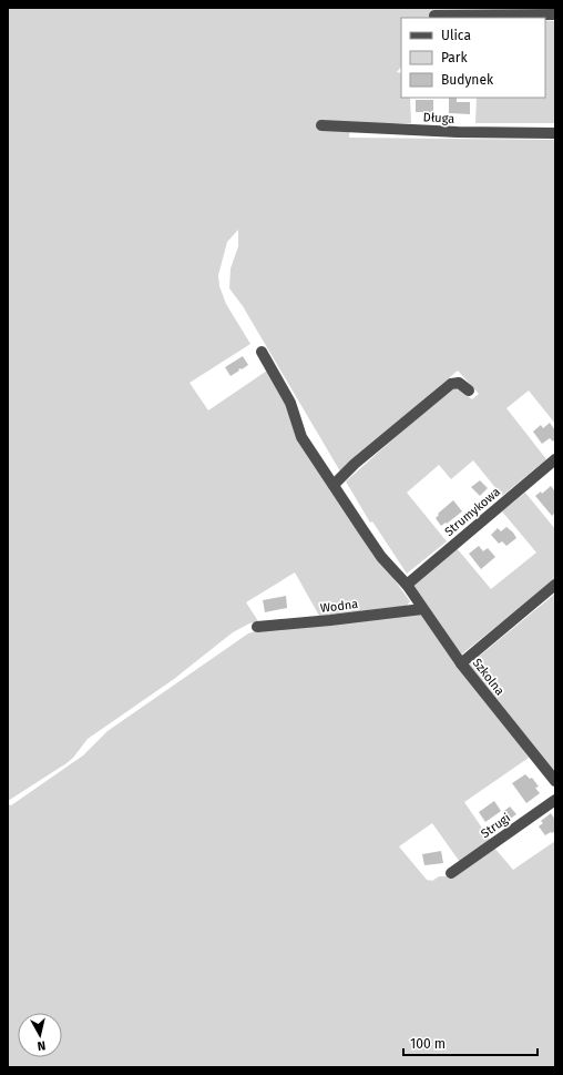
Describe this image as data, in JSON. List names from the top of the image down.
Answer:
{
  "streets": {
    "street": [
      "Długa",
      "Strumykowa",
      "Wodna",
      "Szkolna",
      "Strugi"
    ]
  },
  "crossings": [
    ["Strumykowa", "Szkolna"],
    ["Wodna", "Szkolna"]
  ],
  "legend": ["Ulica", "Park", "Budynek"],
  "scale_bar": "100 m",
  "north": "bottom"
}
